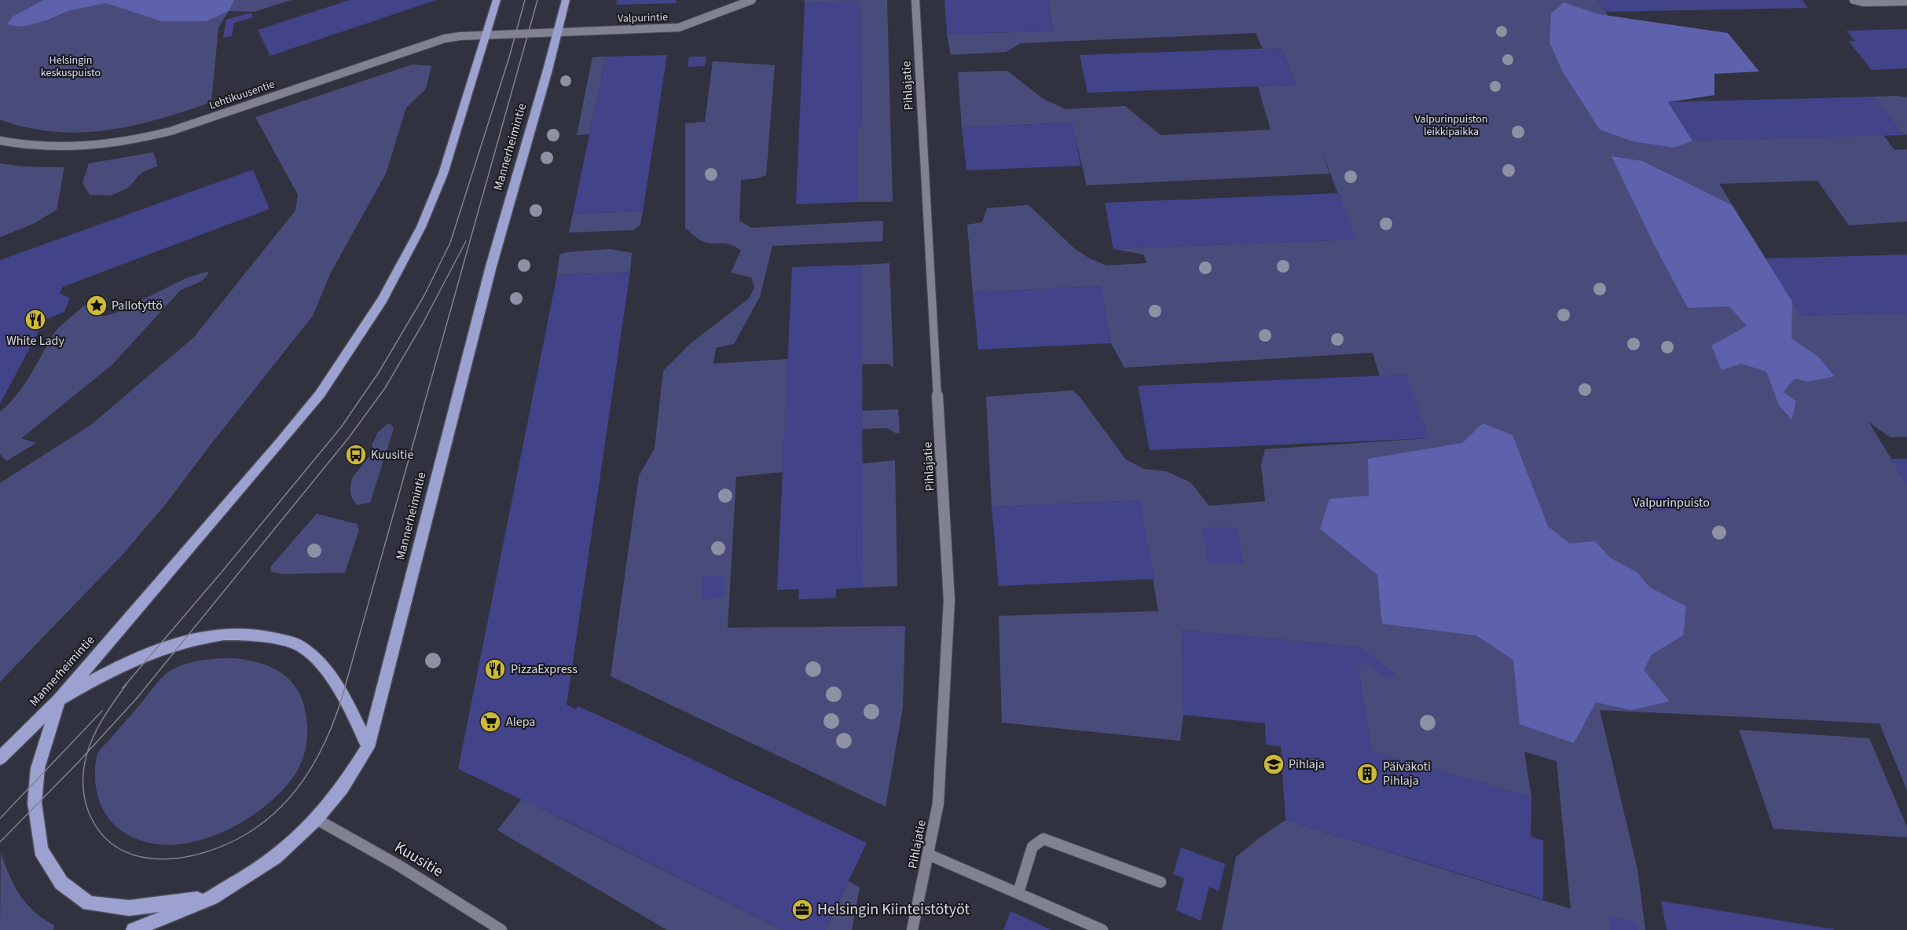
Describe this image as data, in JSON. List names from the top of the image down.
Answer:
{
  "streets": {
    "main road": ["Mannerheimintie"],
    "street": [
      "Valpurintie",
      "Pihlajatie",
      "Lehtikuusentie",
      "Kuusitie"
    ]
  },
  "crossings": [
    ["Valpurintie", "Lehtikuusentie"],
    ["Valpurintie", "Mannerheimintie"],
    ["Lehtikuusentie", "Mannerheimintie"],
    ["Mannerheimintie", "Kuusitie"]
  ],
  "parks": ["Helsingin keskuspuisto", "Valpurinpuiston leikkipaikka", "Valpurinpuisto"],
  "places": {
    "place": ["Pallotyttö"],
    "restaurant": ["White Lady", "PizzaExpress"],
    "bus stop": ["Kuusitie"],
    "supermarket": ["Alepa"],
    "school or university": ["Pihlaja"],
    "building": ["Päiväkoti Pihlaja"],
    "office": ["Helsingin Kiinteistötyöt"]
  }
}
